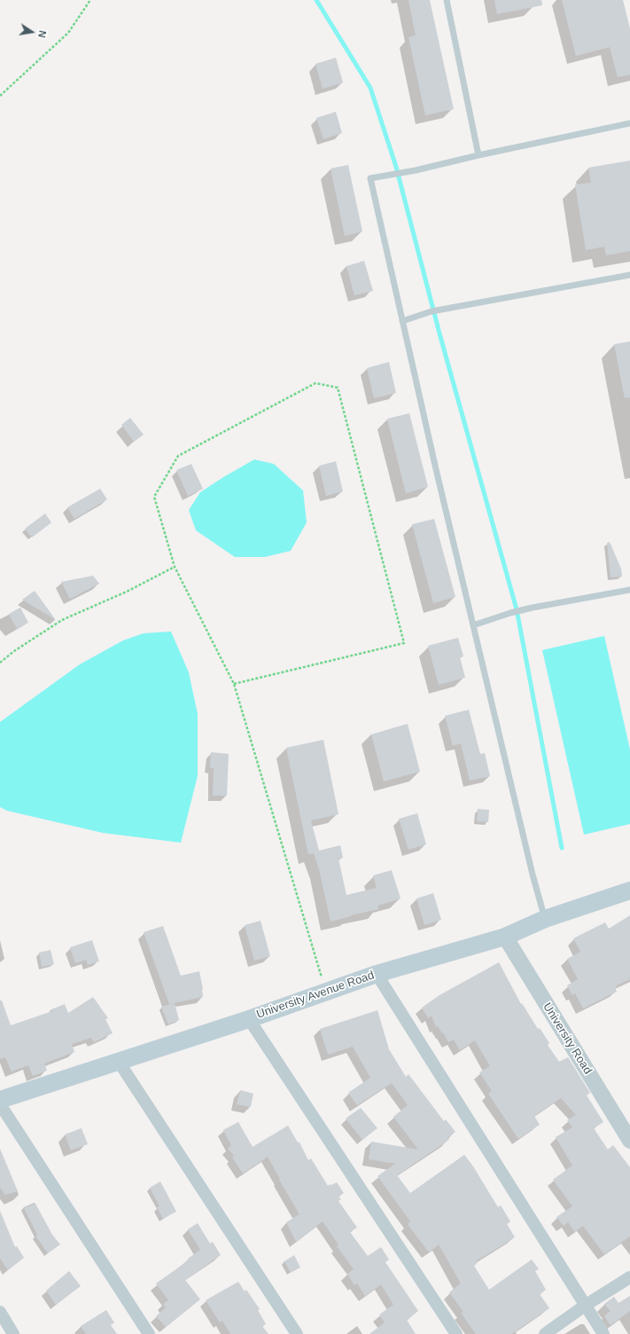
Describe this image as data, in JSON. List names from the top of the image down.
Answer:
{
  "streets": {
    "main road": ["University Avenue Road"],
    "street": ["University Road"]
  },
  "crossings": [
    ["University Avenue Road", "University Road"]
  ],
  "north": "right"
}
